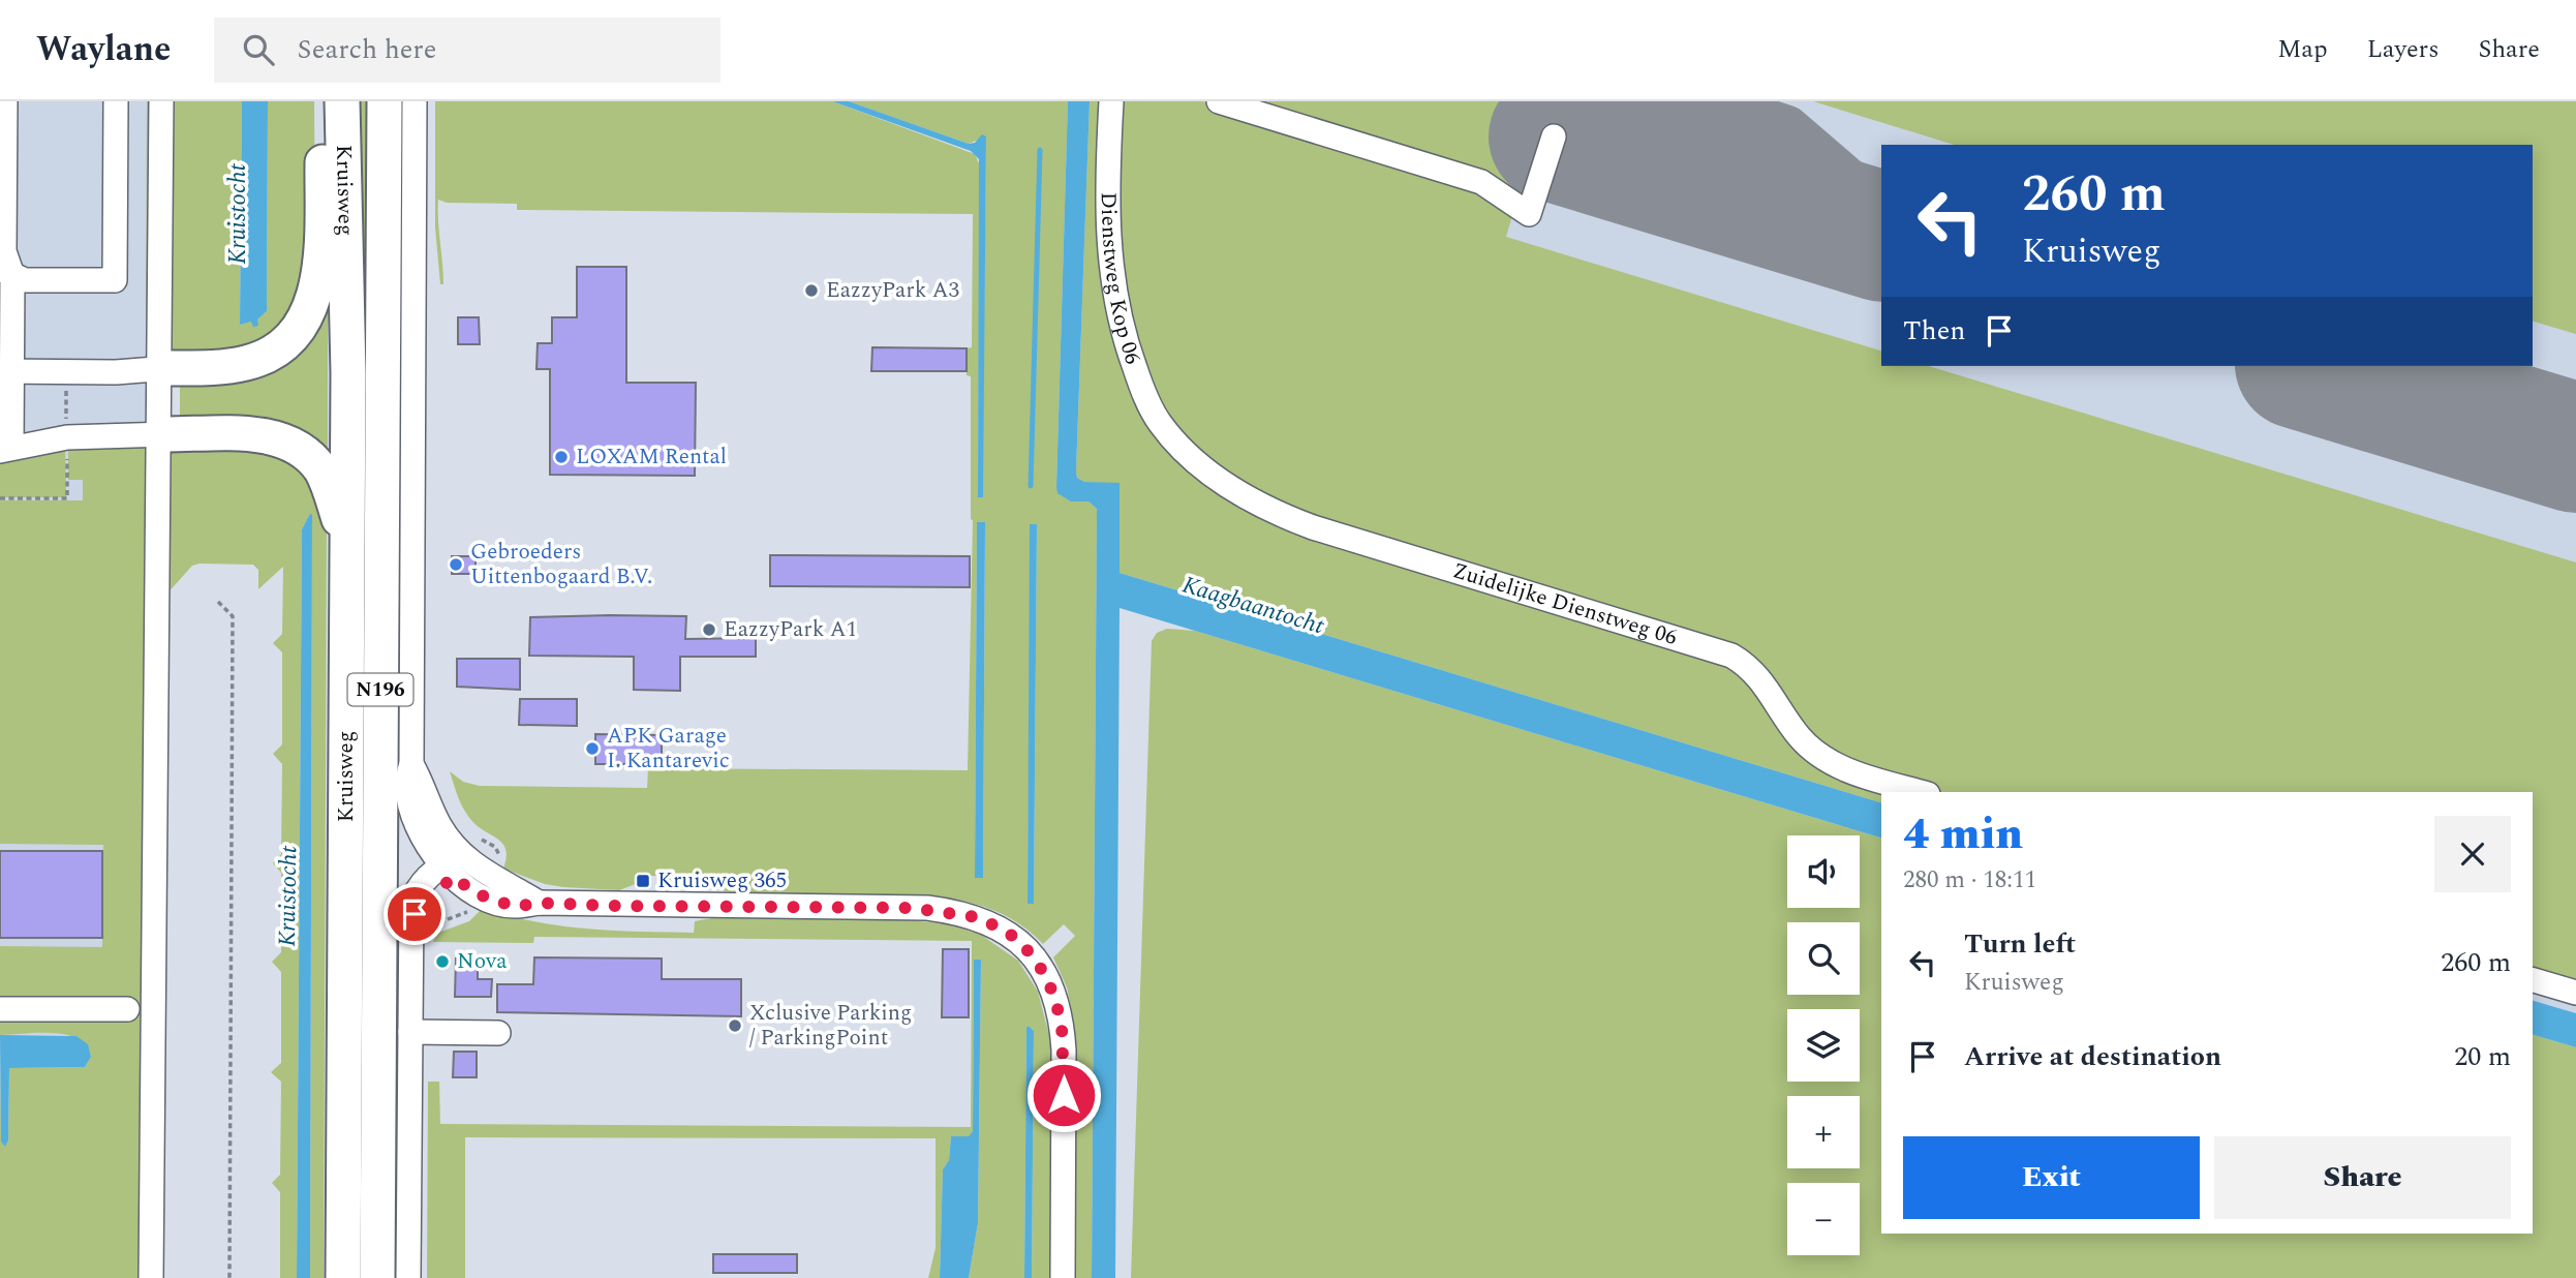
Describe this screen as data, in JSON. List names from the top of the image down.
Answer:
{
  "streets": {
    "highway": ["Kruisweg", "N196"],
    "street": ["Dienstweg Kop 06", "Zuidelijke Dienstweg 06"]
  },
  "crossings": [
    ["Dienstweg Kop 06", "Zuidelijke Dienstweg 06"]
  ],
  "water": ["Kruistocht", "Kaagbaantocht"],
  "places": {
    "other": [
      "EazzyPark A3",
      "LOXAM Rental",
      "Gebroeders Uittenbogaard B.V.",
      "EazzyPark A1",
      "APK Garage I. Kantarevic",
      "Nova",
      "Xclusive Parking / ParkingPoint"
    ],
    "transit": ["Kruisweg 365"]
  },
  "page": {
    "header": "Waylane",
    "search": "Search here",
    "nav": ["Map", "Layers", "Share"],
    "turn": ["260 m", "Kruisweg"],
    "then": "Then",
    "heading": ["4 min", "280 m · 18:11"],
    "map_buttons": ["+", "−"],
    "list": [
      {
        "name": "Turn left",
        "note": "Kruisweg",
        "value": "260 m"
      },
      {
        "name": "Arrive at destination",
        "value": "20 m"
      }
    ],
    "buttons": ["Exit", "Share"]
  }
}
